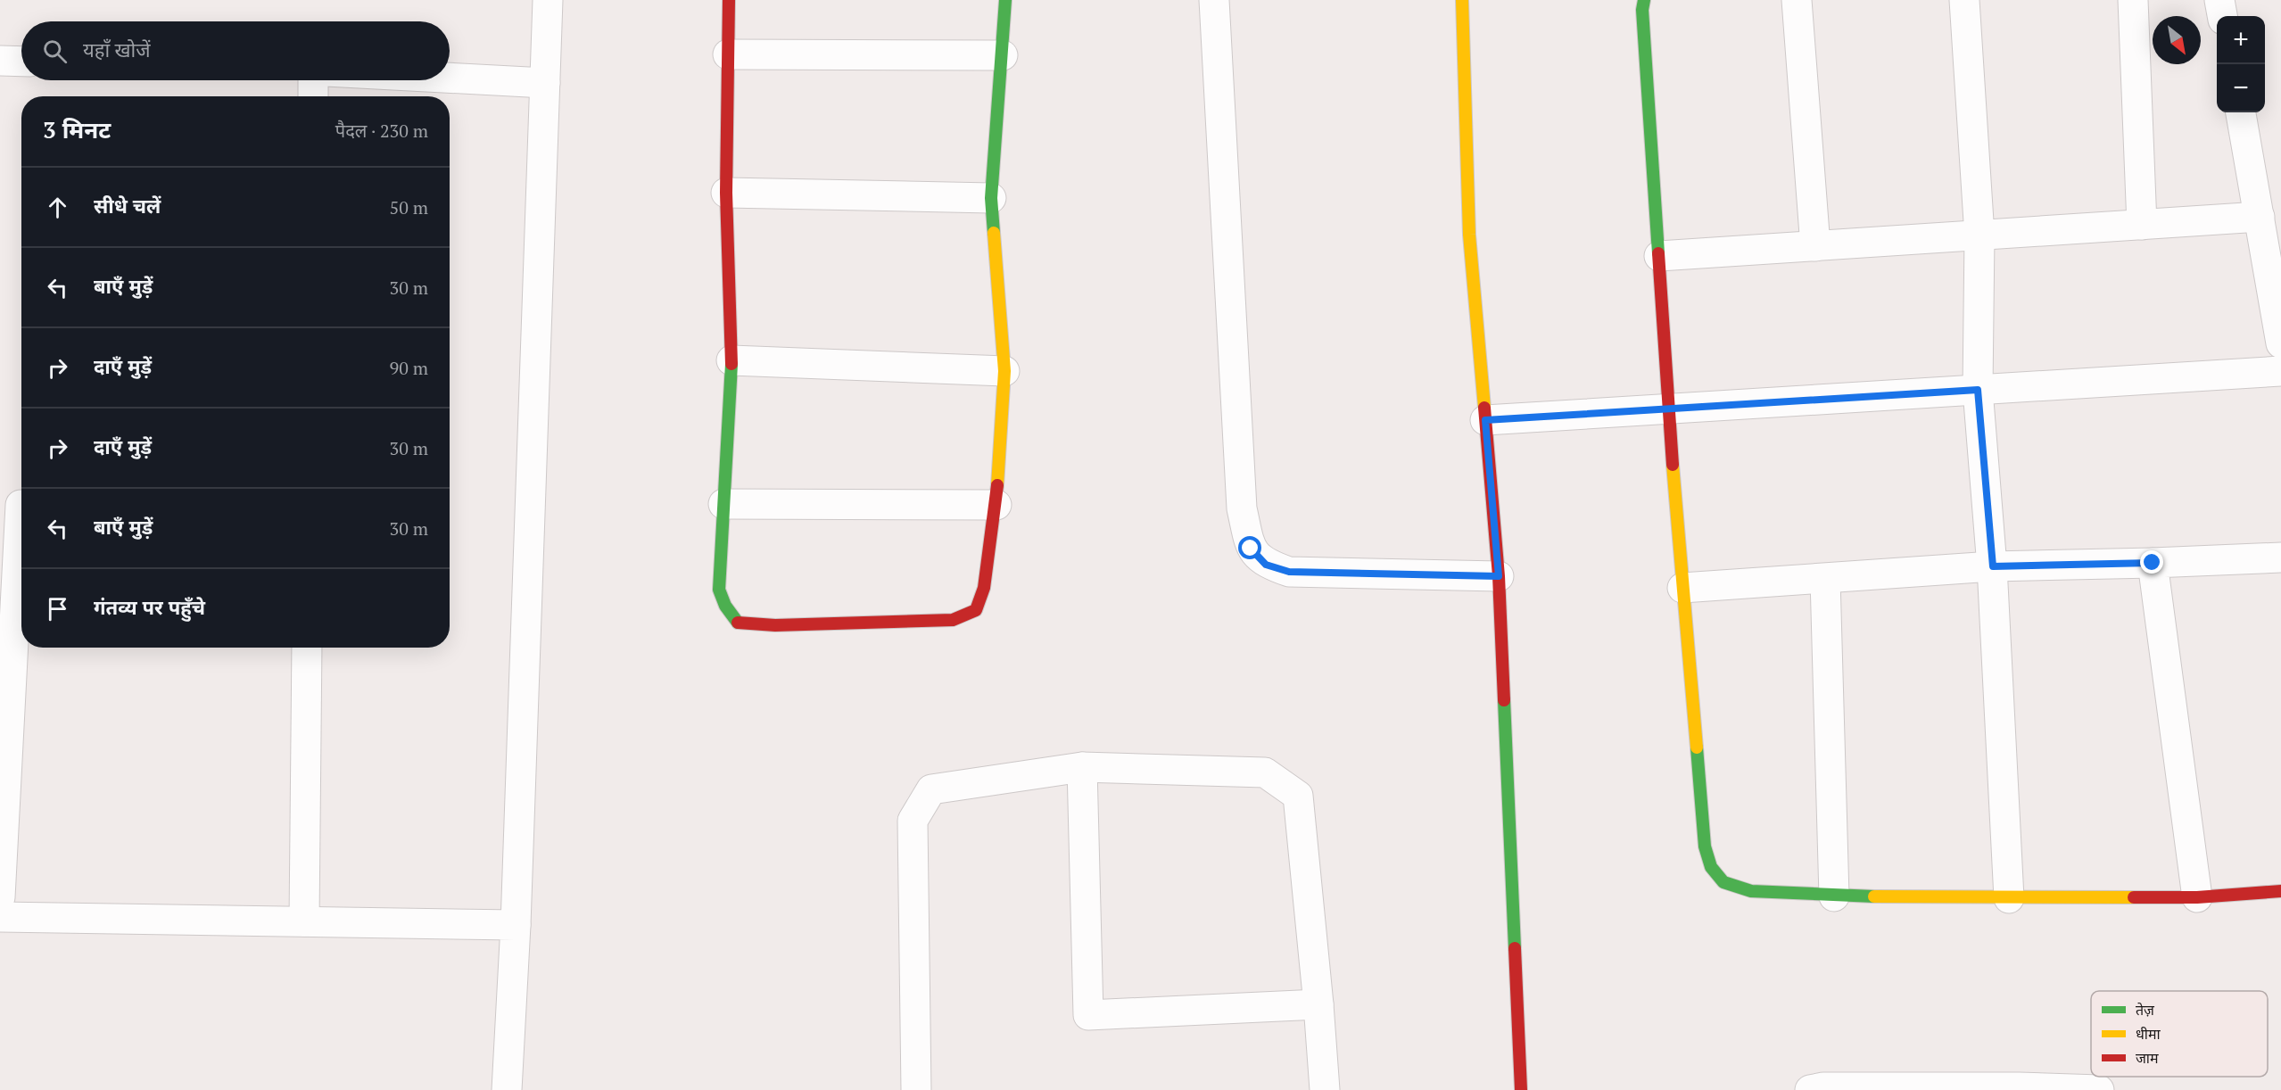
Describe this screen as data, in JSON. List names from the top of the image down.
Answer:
{
  "legend": ["तेज़", "धीमा", "जाम"],
  "north": "bottom right",
  "page": {
    "map_buttons": ["+", "−"],
    "search": "यहाँ खोजें",
    "heading": ["3 मिनट", "पैदल · 230 m"],
    "list": [
      ["सीधे चलें", "50 m"],
      ["बाएँ मुड़ें", "30 m"],
      ["दाएँ मुड़ें", "90 m"],
      ["दाएँ मुड़ें", "30 m"],
      ["बाएँ मुड़ें", "30 m"],
      "गंतव्य पर पहुँचे"
    ]
  }
}
